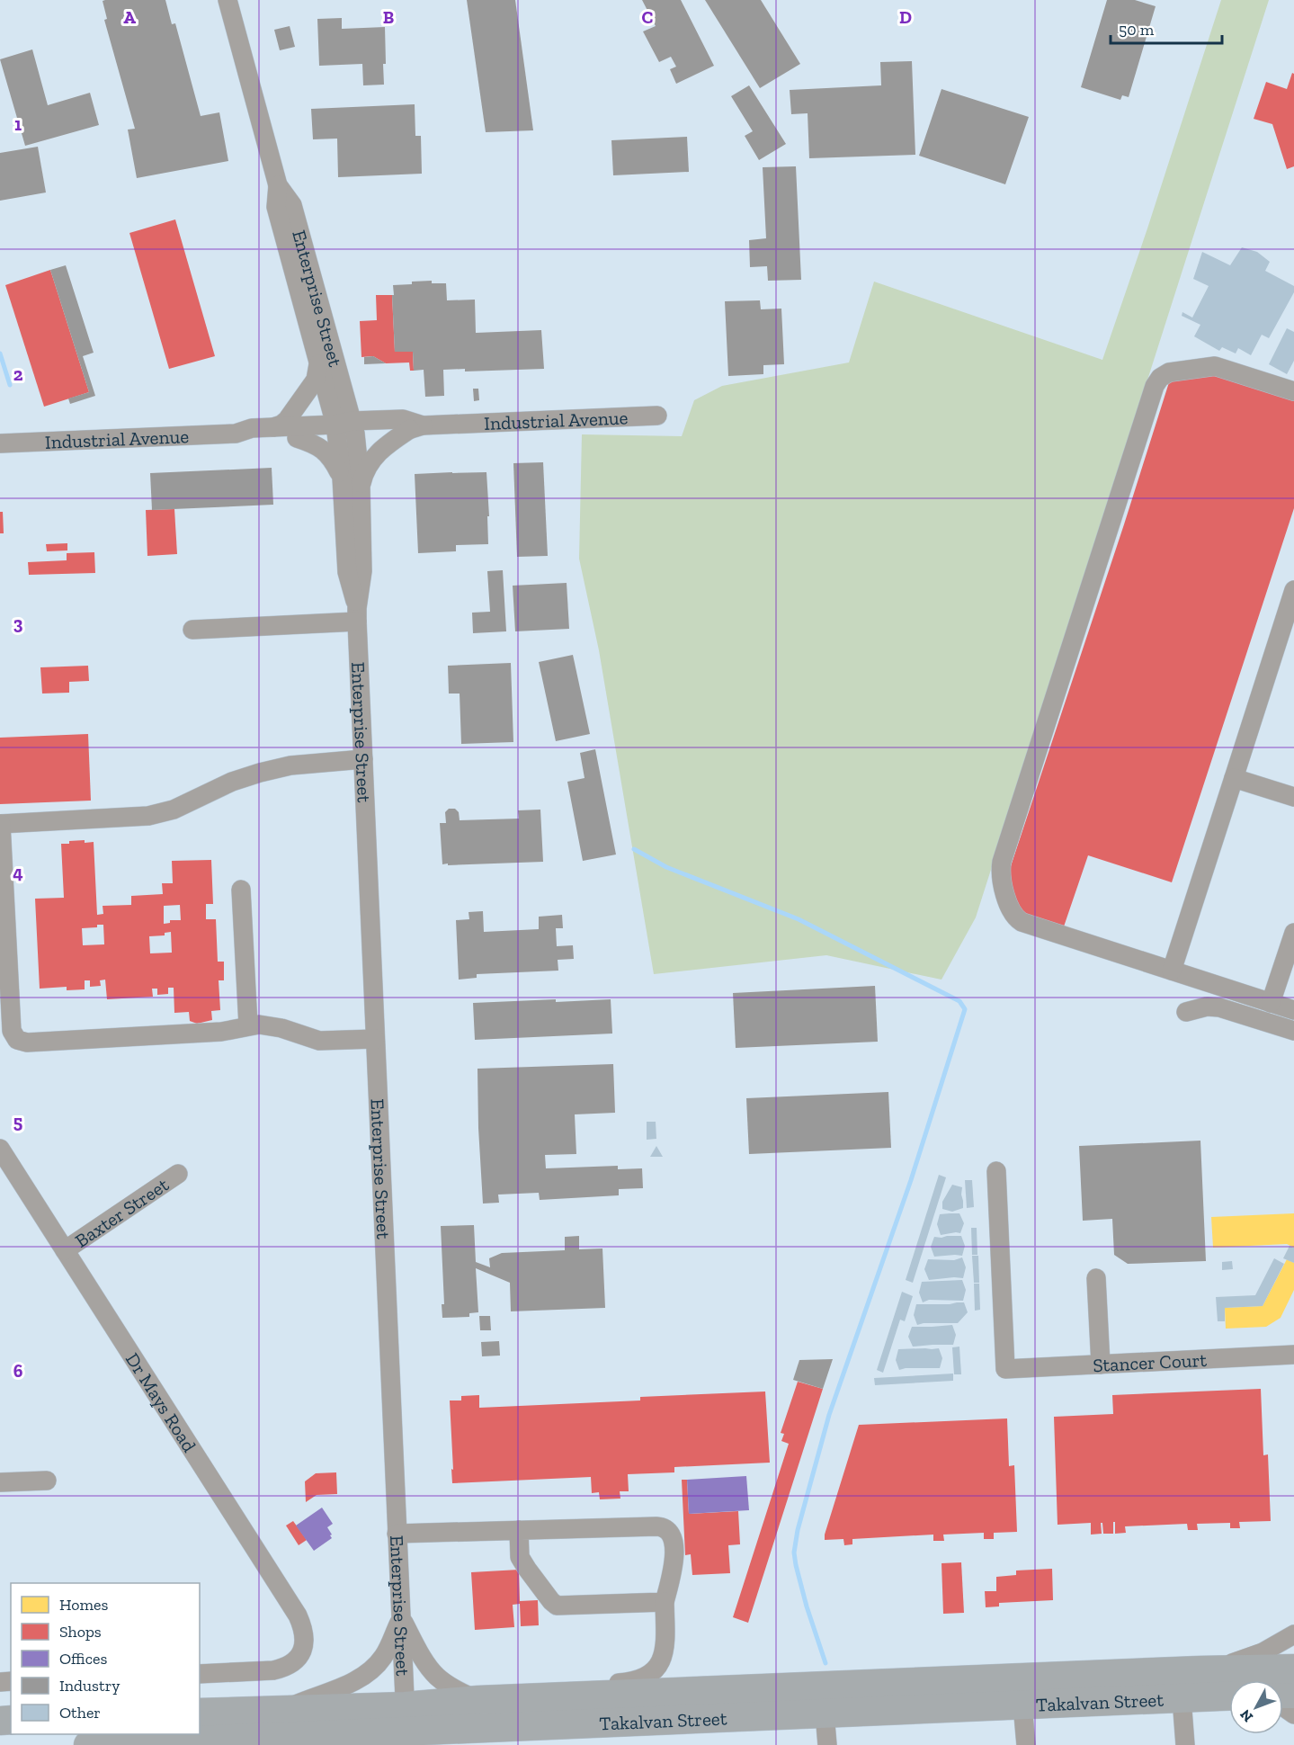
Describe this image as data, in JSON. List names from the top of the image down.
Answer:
{
  "streets": {
    "highway": ["Takalvan Street"],
    "street": [
      "Enterprise Street",
      "Industrial Avenue",
      "Baxter Street",
      "Stancer Court",
      "Dr Mays Road"
    ]
  },
  "crossings": [
    ["Enterprise Street", "Industrial Avenue"],
    ["Enterprise Street", "Takalvan Street"],
    ["Baxter Street", "Dr Mays Road"]
  ],
  "legend": [
    "Homes",
    "Shops",
    "Offices",
    "Industry",
    "Other"
  ],
  "scale_bar": "50 m",
  "north": "bottom left",
  "grid": {
    "columns": [
      "A",
      "B",
      "C",
      "D"
    ],
    "rows": [
      "1",
      "2",
      "3",
      "4",
      "5",
      "6"
    ]
  }
}
